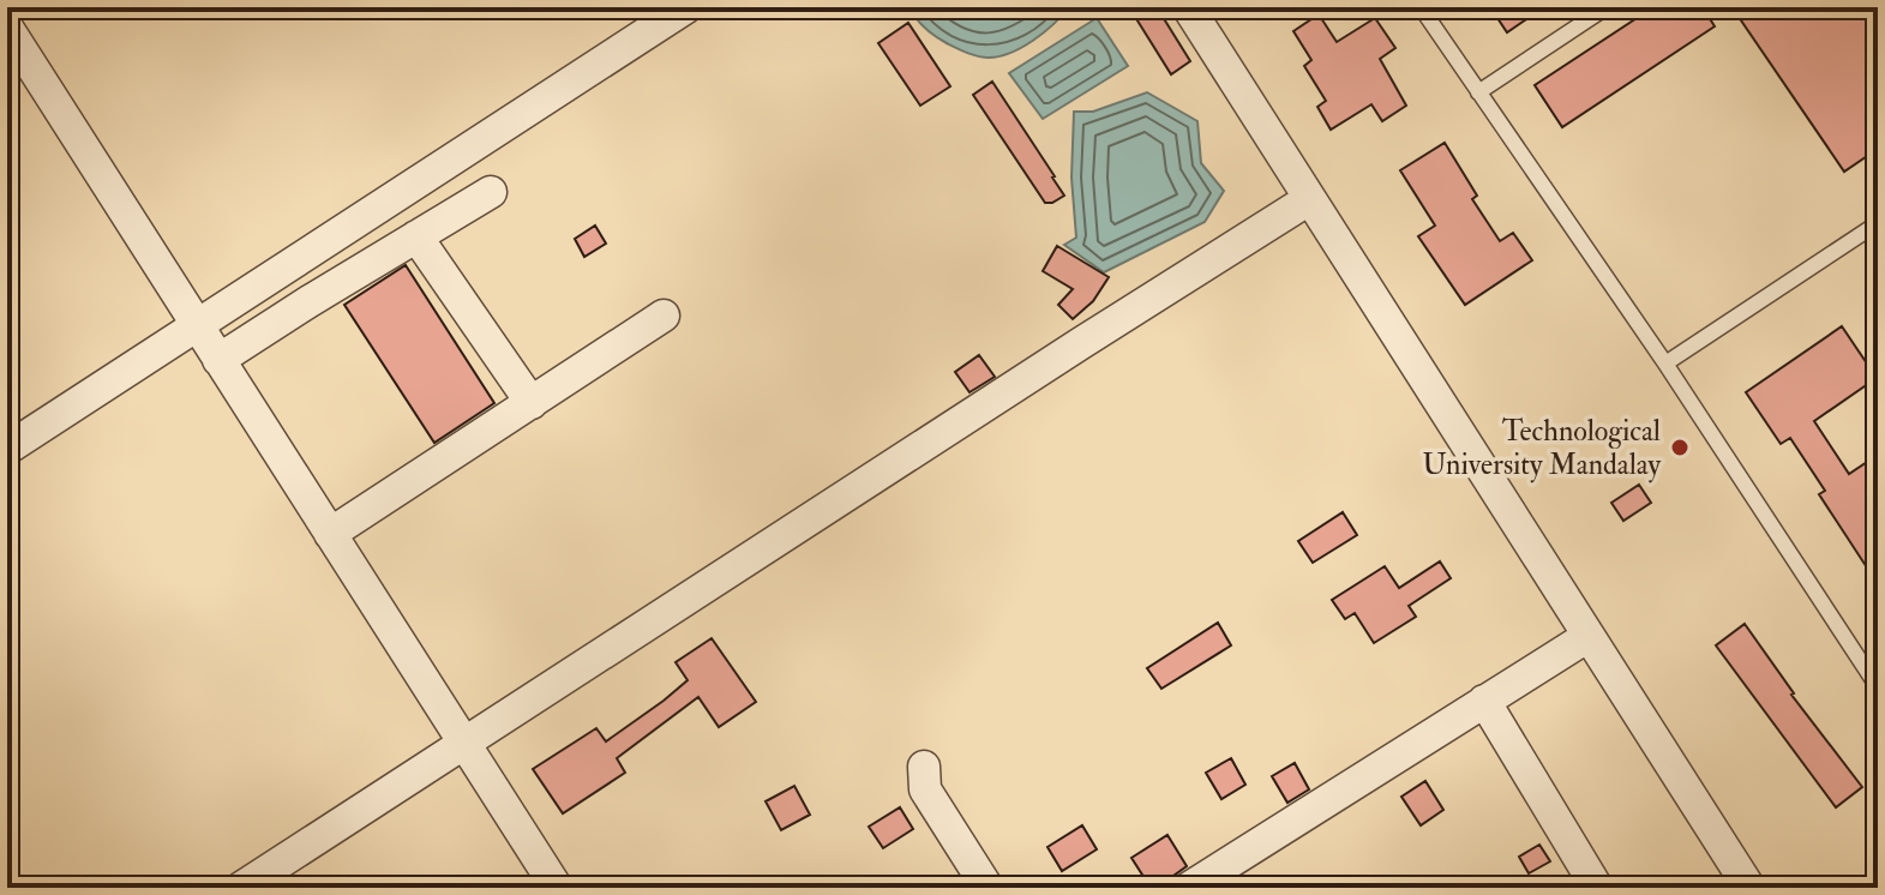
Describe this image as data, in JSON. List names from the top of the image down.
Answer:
{
  "places": ["Technological University Mandalay"]
}
